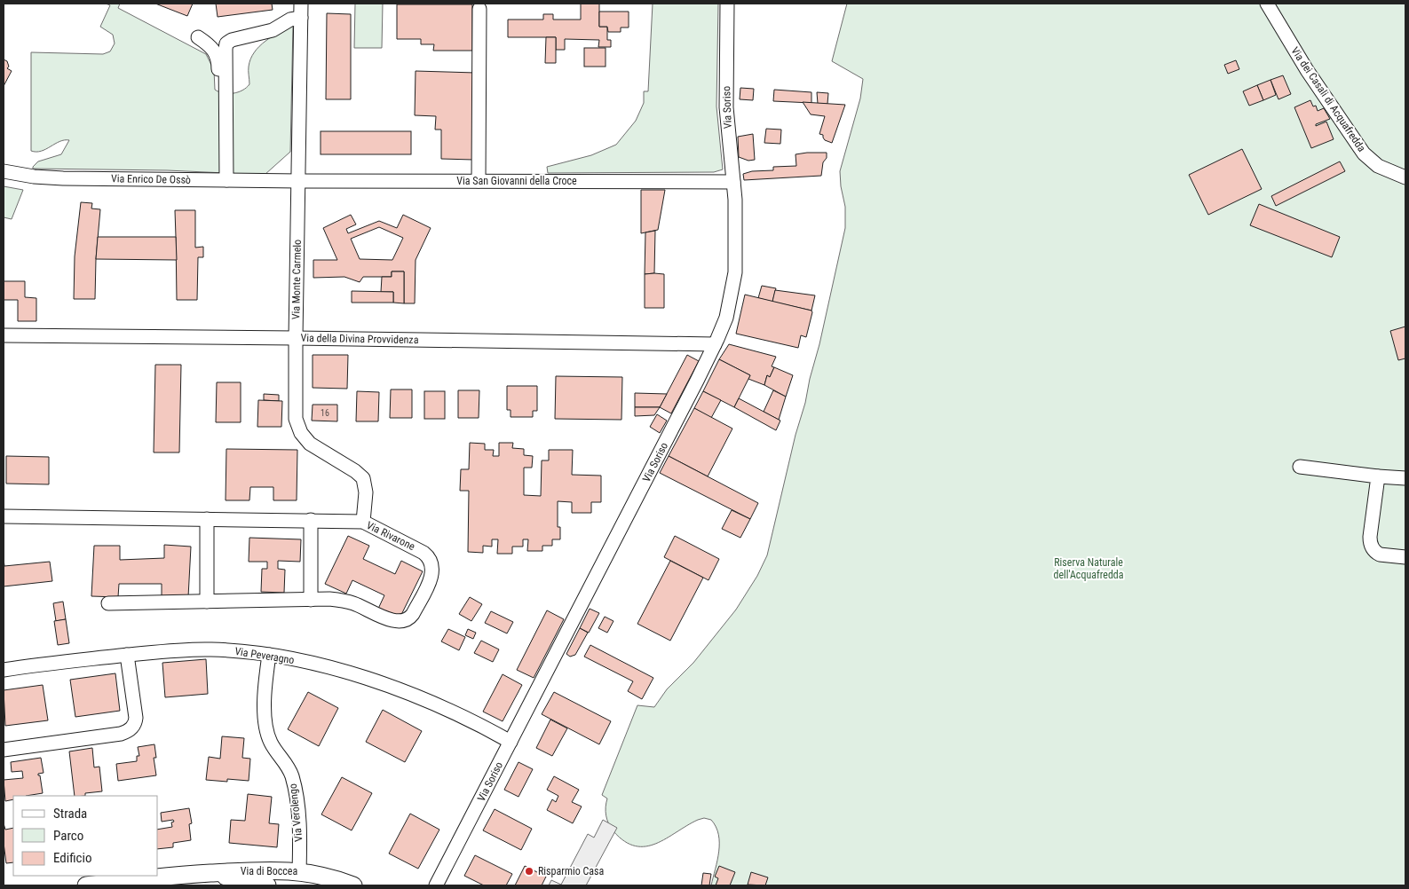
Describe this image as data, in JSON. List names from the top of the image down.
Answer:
{
  "streets": {
    "main road": ["Via di Boccea"],
    "street": [
      "Via dei Casali di Acquafredda",
      "Via Soriso",
      "Via Enrico De Ossò",
      "Via San Giovanni della Croce",
      "Via Monte Carmelo",
      "Via della Divina Provvidenza",
      "Via Rivarone",
      "Via Peveragno",
      "Via Verolengo"
    ]
  },
  "crossings": [
    ["Via Soriso", "Via San Giovanni della Croce"],
    ["Via Soriso", "Via della Divina Provvidenza"],
    ["Via Soriso", "Via Peveragno"],
    ["Via Enrico De Ossò", "Via San Giovanni della Croce"],
    ["Via Enrico De Ossò", "Via Monte Carmelo"],
    ["Via San Giovanni della Croce", "Via Monte Carmelo"],
    ["Via Monte Carmelo", "Via della Divina Provvidenza"],
    ["Via Monte Carmelo", "Via Rivarone"],
    ["Via Peveragno", "Via Verolengo"],
    ["Via Verolengo", "Via di Boccea"]
  ],
  "parks": ["Riserva Naturale dell'Acquafredda"],
  "places": ["Risparmio Casa"],
  "house_numbers": ["16"],
  "legend": ["Strada", "Parco", "Edificio"]
}
